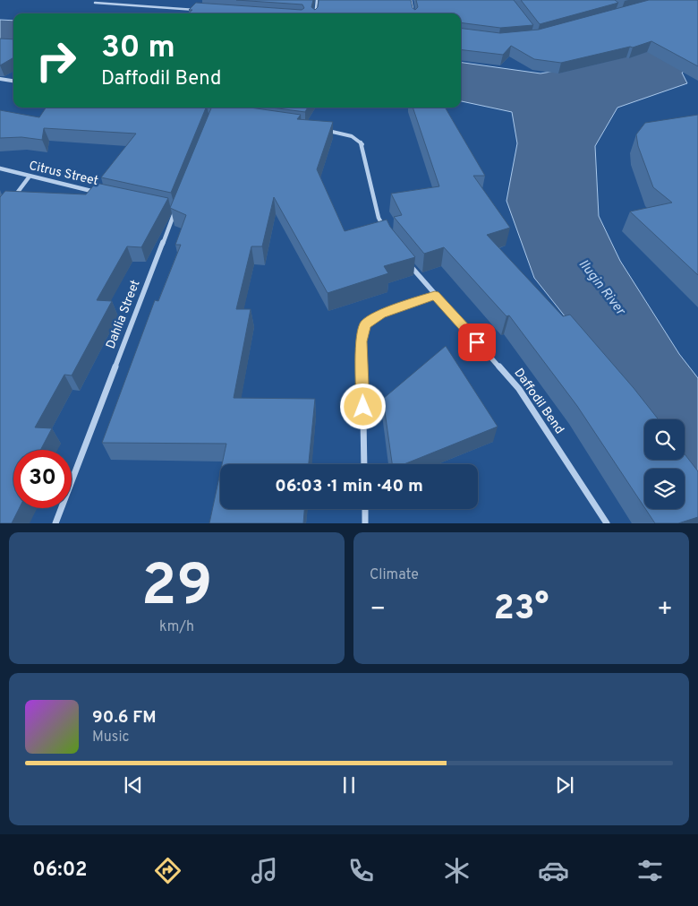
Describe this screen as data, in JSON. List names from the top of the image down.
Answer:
{
  "streets": {
    "street": ["Citrus Street", "Dahlia Street", "Daffodil Bend"]
  },
  "water": ["Ilugin River"],
  "page": {
    "turn": ["30 m", "Daffodil Bend"],
    "limit": "30",
    "trip": "06:03 · 1 min · 40 m",
    "tile": [
      ["29", "km/h"],
      "Climate"
    ],
    "heat": ["−", "23°", "+"],
    "song": ["90.6 FM", "Music"],
    "tabs": "06:02"
  }
}
